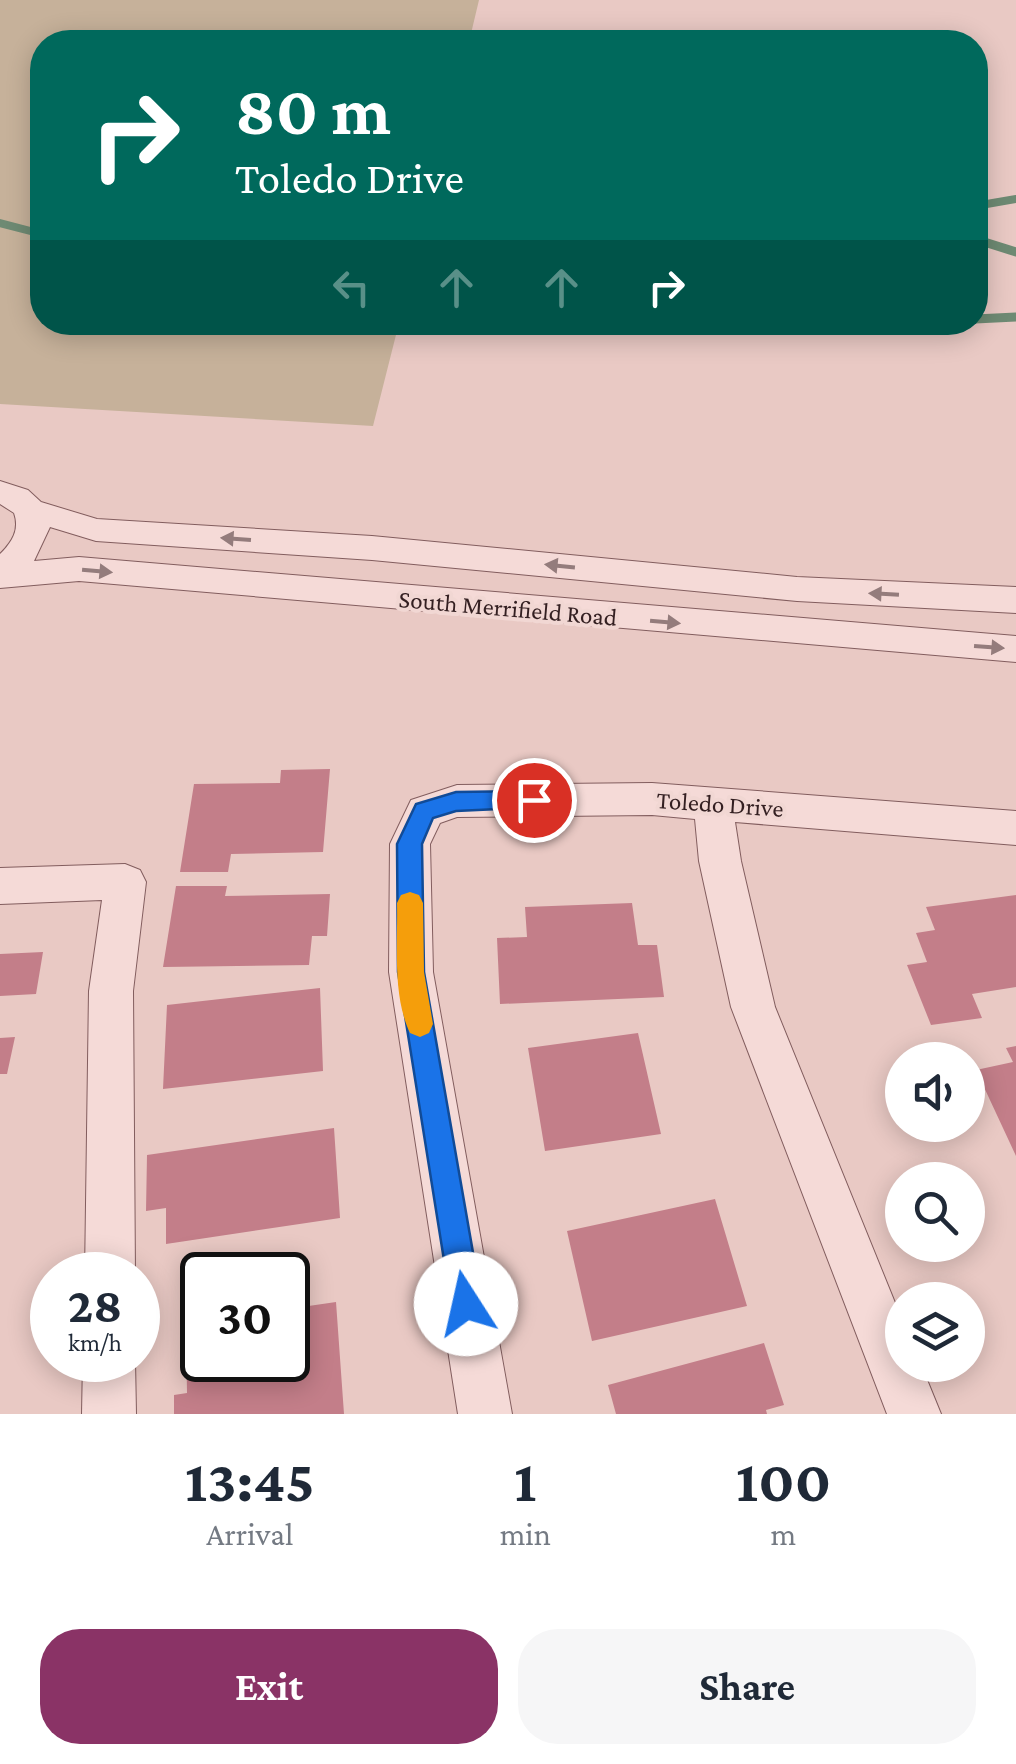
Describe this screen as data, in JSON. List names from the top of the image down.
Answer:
{
  "streets": {
    "street": ["South Merrifield Road", "Toledo Drive"]
  },
  "page": {
    "turn": ["80 m", "Toledo Drive"],
    "speed": "28 km/h",
    "limit": "30",
    "eta": [
      "13:45",
      "Arrival",
      "1",
      "min",
      "100",
      "m"
    ],
    "buttons": ["Exit", "Share"]
  }
}
